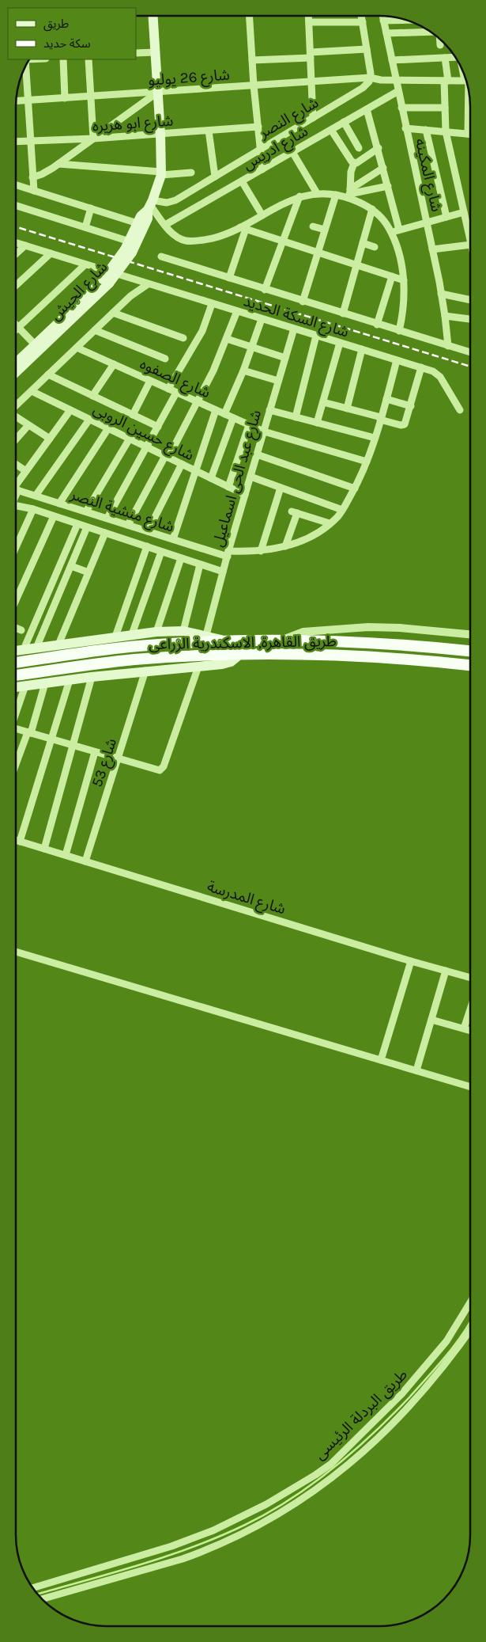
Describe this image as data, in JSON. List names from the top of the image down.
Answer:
{
  "streets": {
    "highway": ["طريق القاهرة, الاسكندرية الزراعى"],
    "main road": ["شارع الجيش"],
    "street": [
      "شارع 26 يوليو",
      "شارع النصر",
      "شارع ابو هريره",
      "شارع ادريس",
      "شارع المكينه",
      "شارع السكة الحديد",
      "شارع الصفوه",
      "شارع حسين الروبى",
      "شارع عبد الحى اسماعيل",
      "شارع منشية النصر",
      "شارع 53",
      "شارع المدرسة",
      "طريق البردلة الرئيسى"
    ]
  },
  "crossings": [
    ["شارع 26 يوليو", "شارع النصر"],
    ["شارع 26 يوليو", "شارع المكينه"],
    ["شارع 26 يوليو", "شارع الجيش"],
    ["شارع النصر", "شارع الجيش"],
    ["شارع ابو هريره", "شارع الجيش"],
    ["شارع ادريس", "شارع المكينه"],
    ["شارع المكينه", "شارع السكة الحديد"],
    ["شارع الجيش", "شارع السكة الحديد"],
    ["شارع السكة الحديد", "شارع عبد الحى اسماعيل"],
    ["شارع السكة الحديد", "شارع منشية النصر"],
    ["شارع الصفوه", "شارع عبد الحى اسماعيل"],
    ["شارع الصفوه", "شارع منشية النصر"],
    ["شارع حسين الروبى", "شارع عبد الحى اسماعيل"],
    ["شارع عبد الحى اسماعيل", "شارع منشية النصر"],
    ["شارع 53", "شارع المدرسة"]
  ],
  "legend": ["طريق", "سكة حديد"]
}
